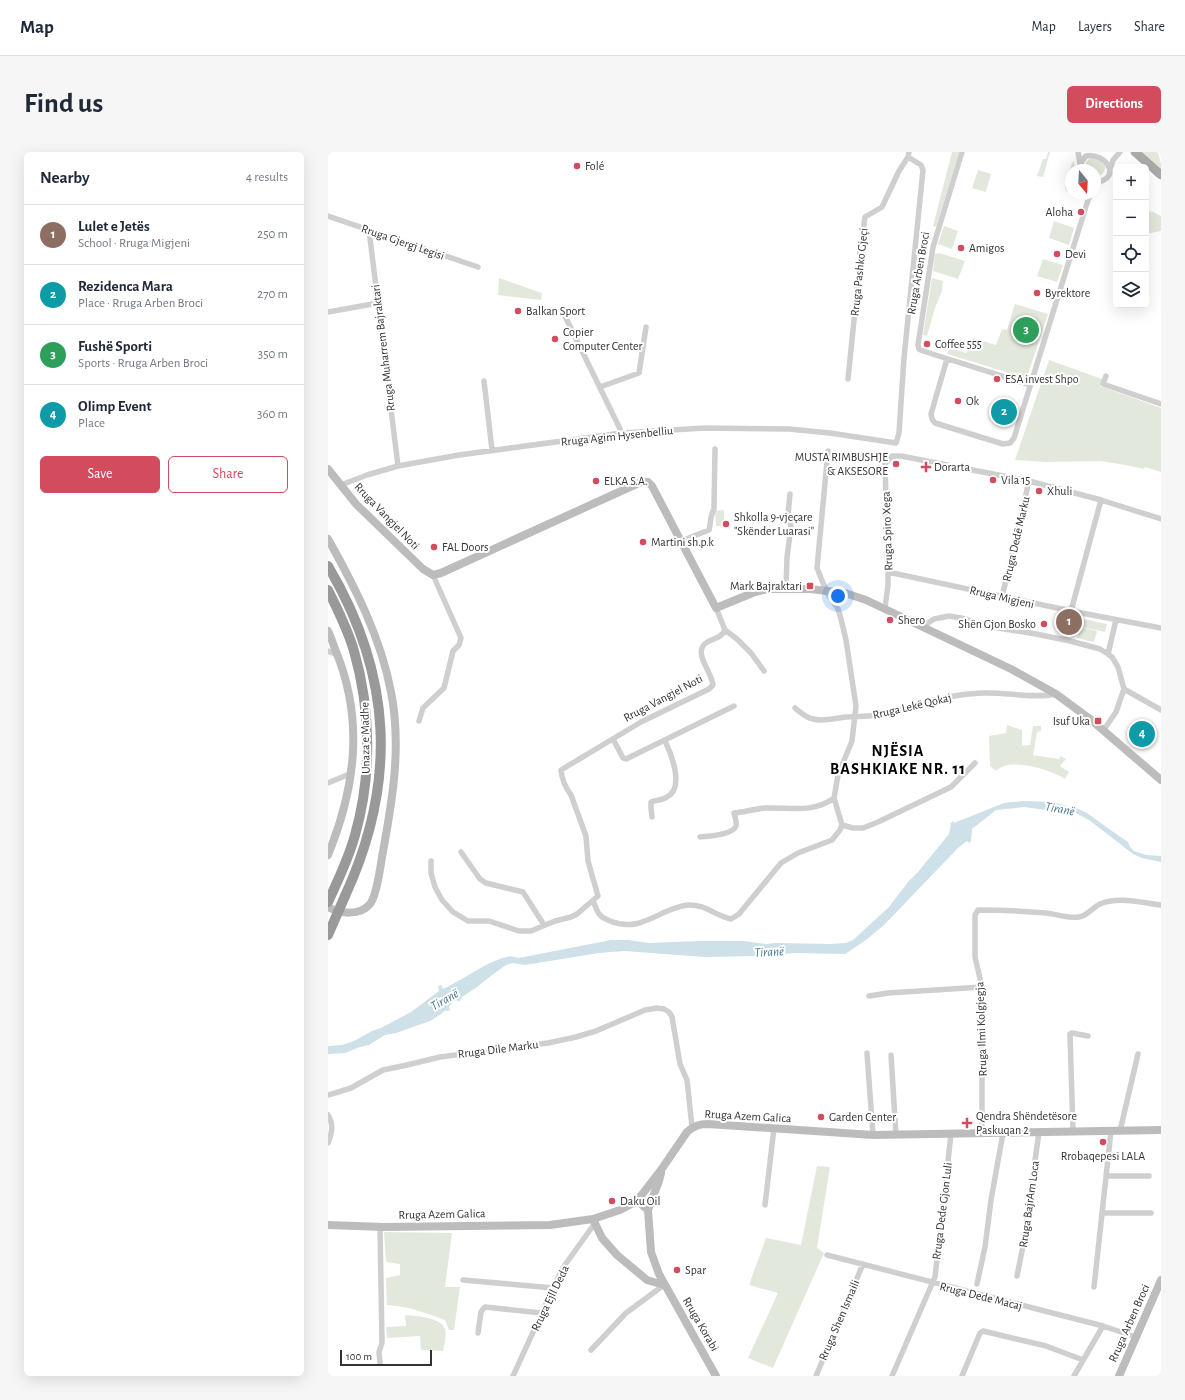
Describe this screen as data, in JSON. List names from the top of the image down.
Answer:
{
  "streets": {
    "highway": ["Unaza e Madhe"],
    "main road": [
      "Rruga Arben Broci",
      "Rruga Vangjel Noti",
      "Rruga Azem Galica",
      "Rruga Korabi"
    ],
    "street": [
      "Rruga Gjergj Legisi",
      "Rruga Pashko Gjeçi",
      "Rruga Muharrem Bajraktari",
      "Rruga Agim Hysenbelliu",
      "Rruga Spiro Xega",
      "Rruga Dedë Marku",
      "Rruga Migjeni",
      "Rruga Lekë Qokaj",
      "Rruga Ilmi Kolgjegja",
      "Rruga Dile Marku",
      "Rruga BajrAm Loca",
      "Rruga Dede Gjon Luli",
      "Rruga Dede Macaj",
      "Rruga Ejll Deda",
      "Rruga Shen Ismaili"
    ]
  },
  "crossings": [
    ["Rruga Gjergj Legisi", "Rruga Muharrem Bajraktari"],
    ["Rruga Pashko Gjeçi", "Rruga Agim Hysenbelliu"],
    ["Rruga Arben Broci", "Rruga Dede Macaj"],
    ["Rruga Muharrem Bajraktari", "Rruga Agim Hysenbelliu"],
    ["Rruga Agim Hysenbelliu", "Rruga Vangjel Noti"],
    ["Rruga Spiro Xega", "Rruga Dedë Marku"],
    ["Rruga Spiro Xega", "Rruga Migjeni"],
    ["Rruga Dedë Marku", "Rruga Migjeni"],
    ["Rruga Ilmi Kolgjegja", "Rruga Azem Galica"],
    ["Rruga Dile Marku", "Rruga Azem Galica"],
    ["Rruga Azem Galica", "Rruga BajrAm Loca"],
    ["Rruga Azem Galica", "Rruga Dede Gjon Luli"],
    ["Rruga Azem Galica", "Rruga Ejll Deda"],
    ["Rruga Dede Gjon Luli", "Rruga Dede Macaj"],
    ["Rruga Dede Macaj", "Rruga Shen Ismaili"]
  ],
  "districts": ["NJËSIA BASHKIAKE NR. 11"],
  "water": ["Tiranë"],
  "places": {
    "other": [
      "Folé",
      "Aloha",
      "Amigos",
      "Devi",
      "Byrektore",
      "Balkan Sport",
      "Copier Computer Center",
      "Coffee 555",
      "ESA invest Shpo",
      "Ok",
      "MUSTA RIMBUSHJE & AKSESORE",
      "Vila 15",
      "ELKA S.A.",
      "Xhuli",
      "Shkolla 9-vjeçare \"Skënder Luarasi\"",
      "Martini sh.p.k",
      "FAL Doors",
      "Shero",
      "Shën Gjon Bosko",
      "Garden Center",
      "Rrobaqepesi LALA",
      "Daku Oil",
      "Spar"
    ],
    "health": ["Dorarta", "Qendra Shëndetësore Paskuqan 2"],
    "transit": ["Mark Bajraktari", "Isuf Uka"]
  },
  "scale_bar": "100 m",
  "north": "bottom",
  "page": {
    "header": "Map",
    "nav": ["Map", "Layers", "Share"],
    "buttons": [
      "Directions",
      ["Save", "Share"]
    ],
    "title": "Find us",
    "heading": ["Nearby", "4 results"],
    "map_buttons": ["+", "−"],
    "list": [
      {
        "mark": "1",
        "name": "Lulet e Jetës",
        "note": "School · Rruga Migjeni",
        "value": "250 m"
      },
      {
        "mark": "2",
        "name": "Rezidenca Mara",
        "note": "Place · Rruga Arben Broci",
        "value": "270 m"
      },
      {
        "mark": "3",
        "name": "Fushë Sporti",
        "note": "Sports · Rruga Arben Broci",
        "value": "350 m"
      },
      {
        "mark": "4",
        "name": "Olimp Event",
        "note": "Place",
        "value": "360 m"
      }
    ],
    "pins": [
      "3",
      "2",
      "1",
      "4"
    ],
    "scale": "100 m"
  }
}
